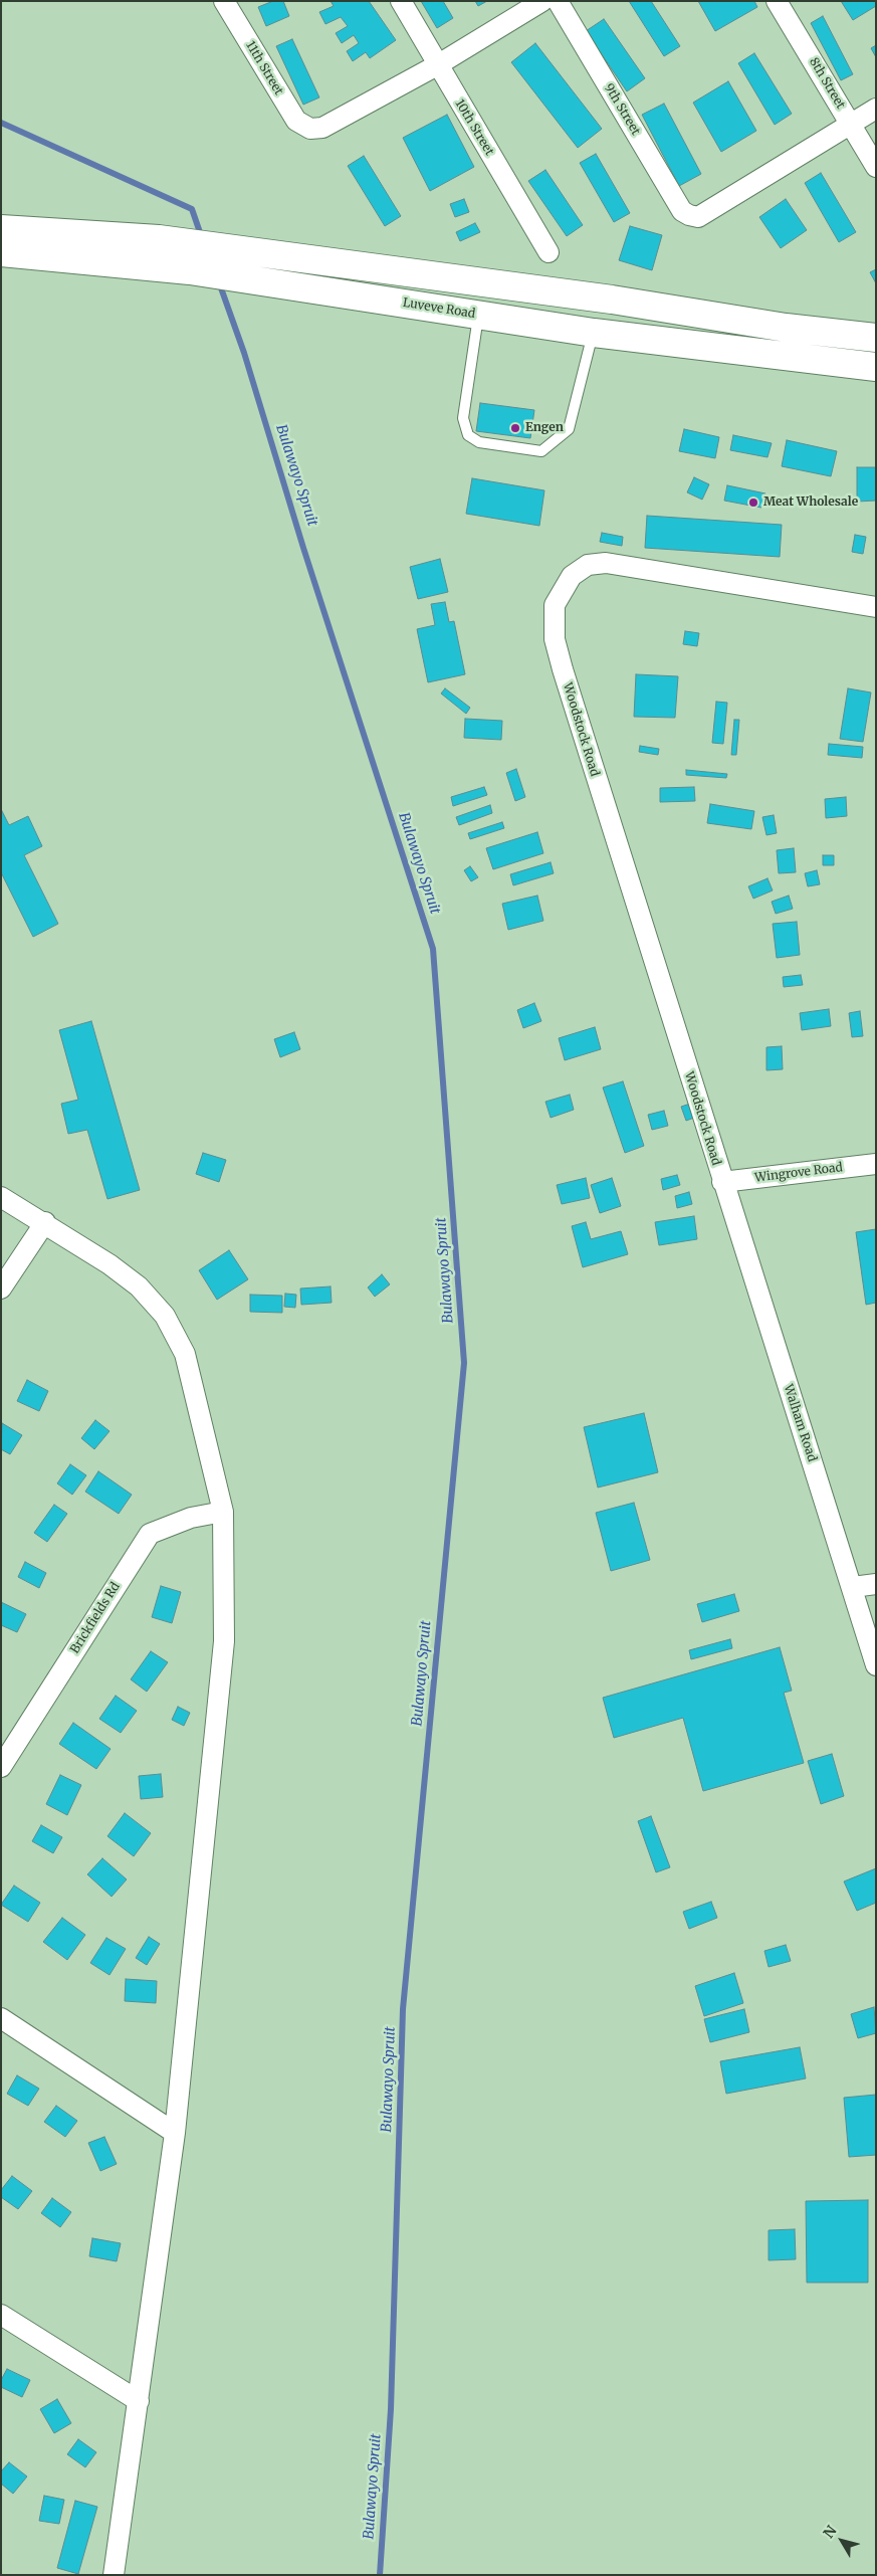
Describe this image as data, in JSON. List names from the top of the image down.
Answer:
{
  "streets": {
    "street": [
      "11th Street",
      "8th Street",
      "9th Street",
      "10th Street",
      "Luveve Road",
      "Woodstock Road",
      "Wingrove Road",
      "Walham Road",
      "Brickfields Rd"
    ]
  },
  "crossings": [
    ["11th Street", "10th Street"],
    ["8th Street", "9th Street"],
    ["Woodstock Road", "Wingrove Road"],
    ["Woodstock Road", "Walham Road"],
    ["Wingrove Road", "Walham Road"]
  ],
  "water": ["Bulawayo Spruit"],
  "places": ["Engen", "Meat Wholesale"],
  "north": "top left"
}
